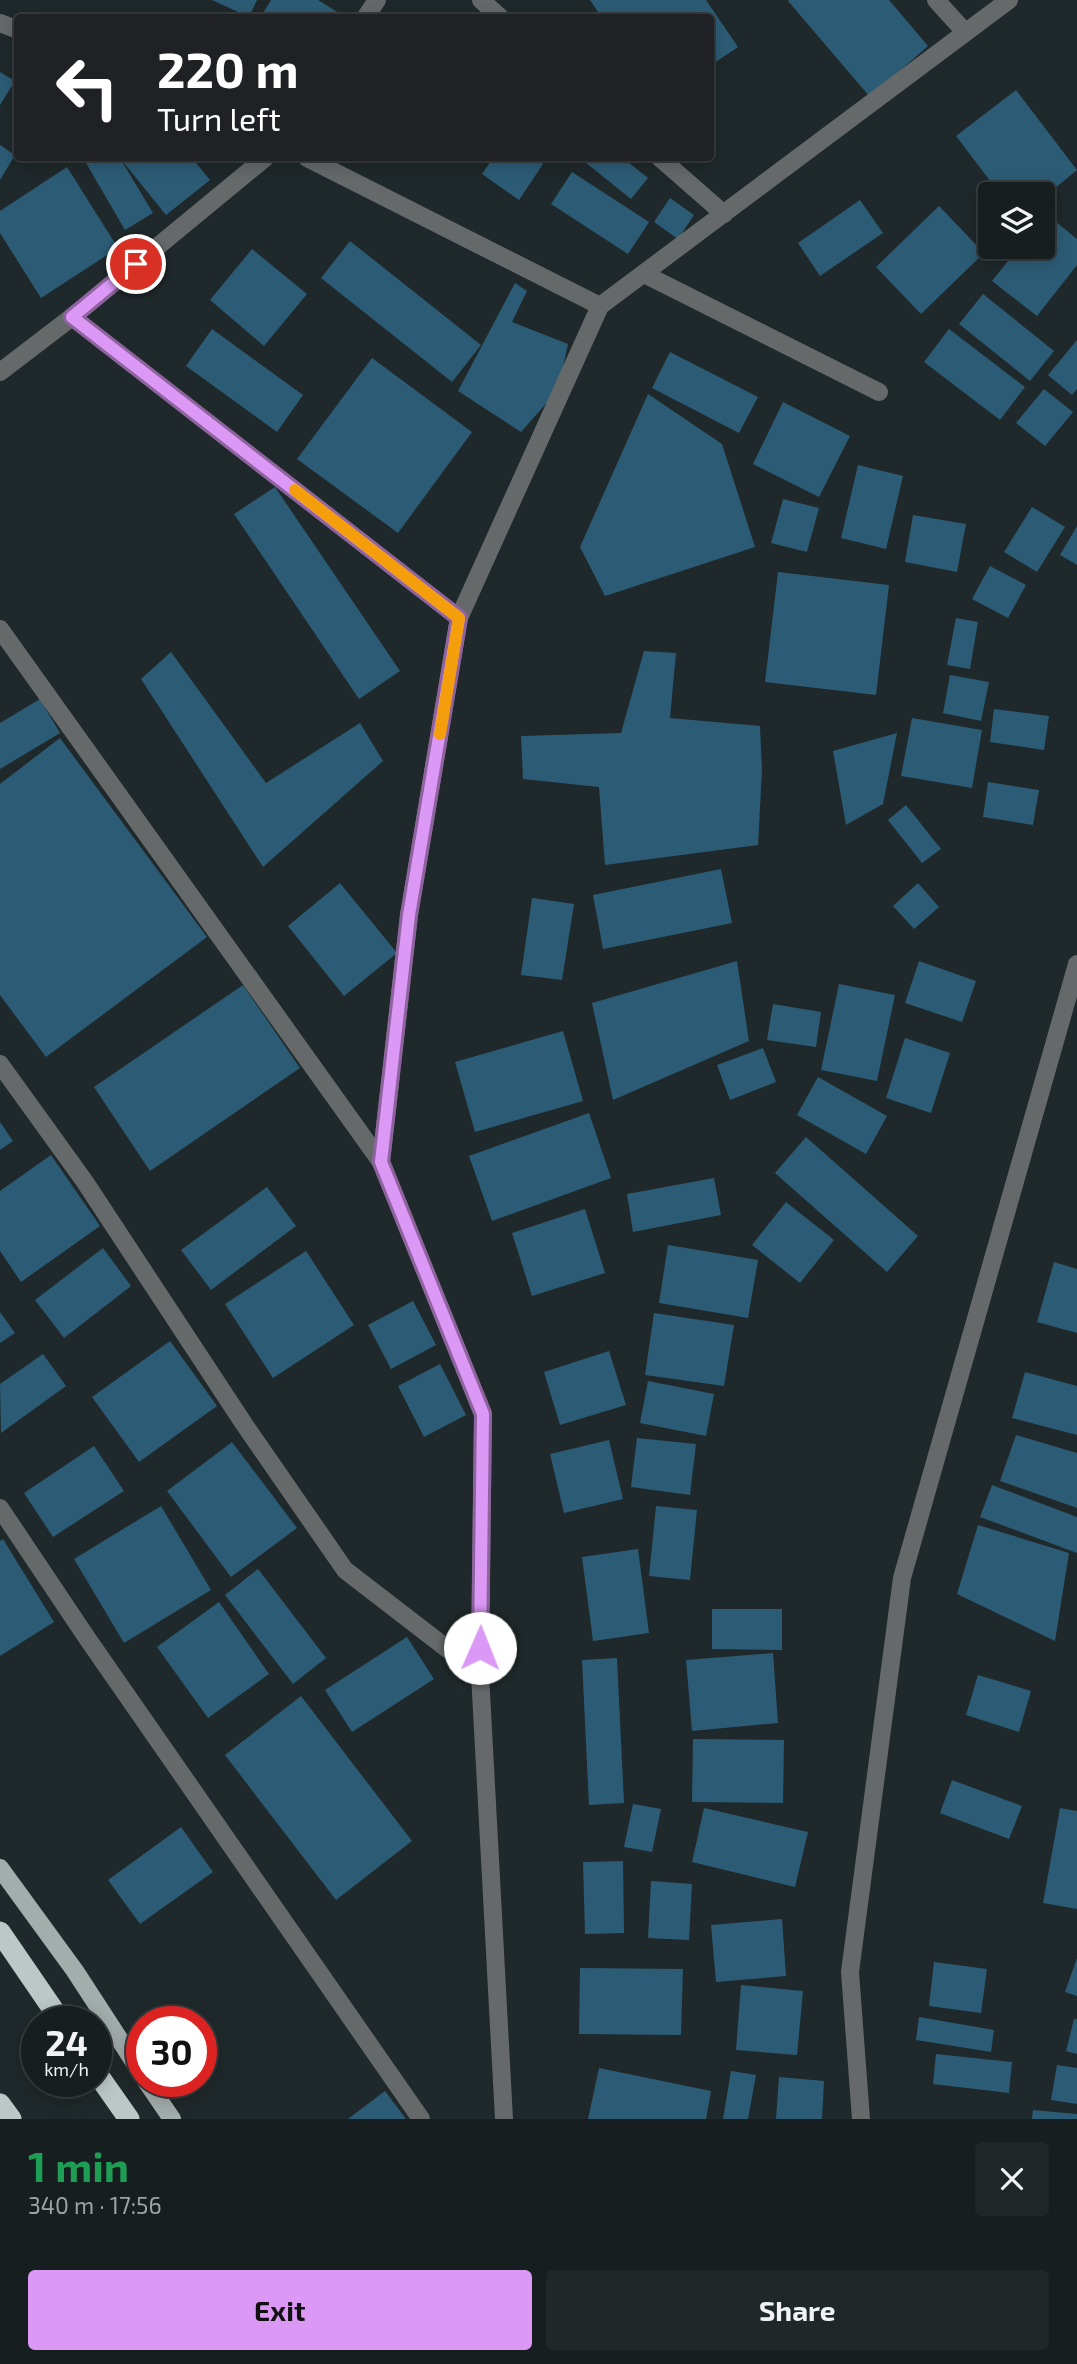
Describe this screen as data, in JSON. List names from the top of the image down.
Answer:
{
  "page": {
    "turn": ["220 m", "Turn left"],
    "speed": "24 km/h",
    "limit": "30",
    "heading": ["1 min", "340 m · 17:56"],
    "buttons": ["Exit", "Share"]
  }
}
